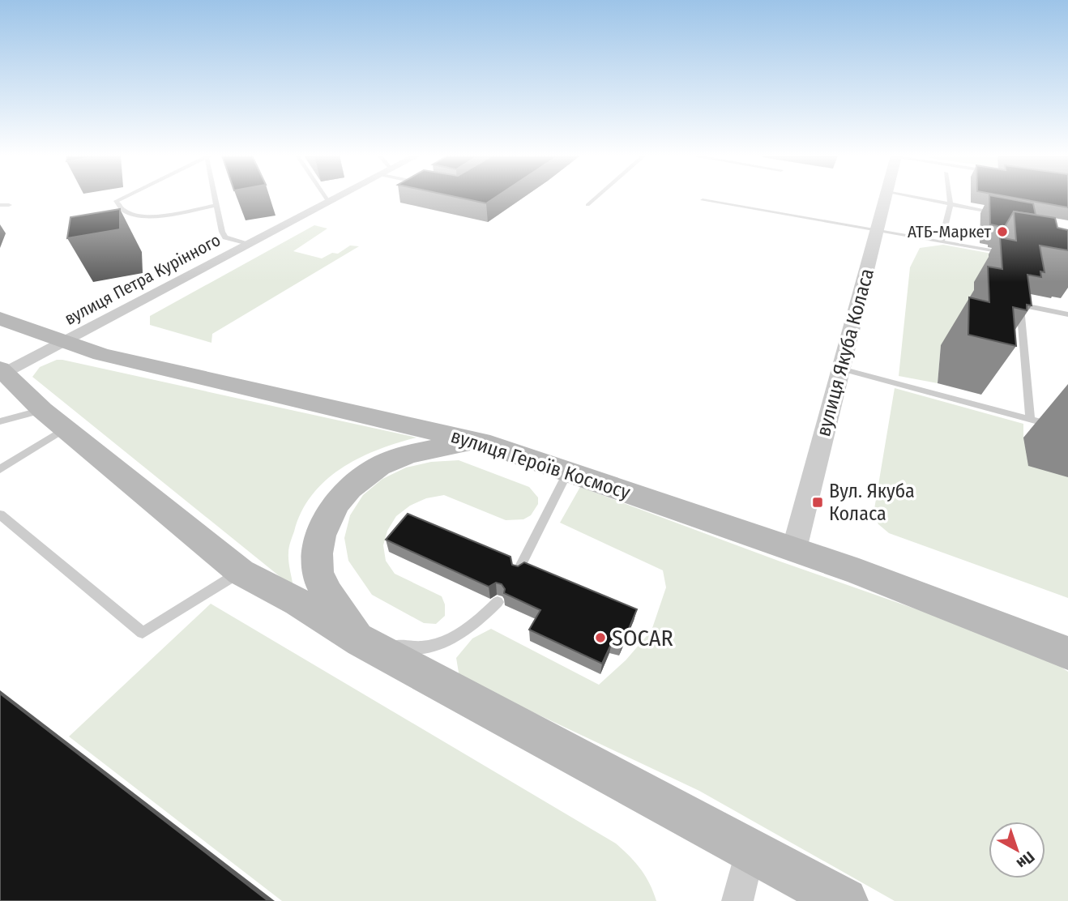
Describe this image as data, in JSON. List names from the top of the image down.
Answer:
{
  "streets": {
    "main road": ["вулиця Героїв Космосу"],
    "street": ["вулиця Петра Курінного", "вулиця Якуба Коласа"]
  },
  "crossings": [
    ["вулиця Петра Курінного", "вулиця Героїв Космосу"],
    ["вулиця Якуба Коласа", "вулиця Героїв Космосу"]
  ],
  "places": {
    "other": ["АТБ-Маркет", "SOCAR"],
    "transit": ["Вул. Якуба Коласа"]
  },
  "north": "bottom right"
}
